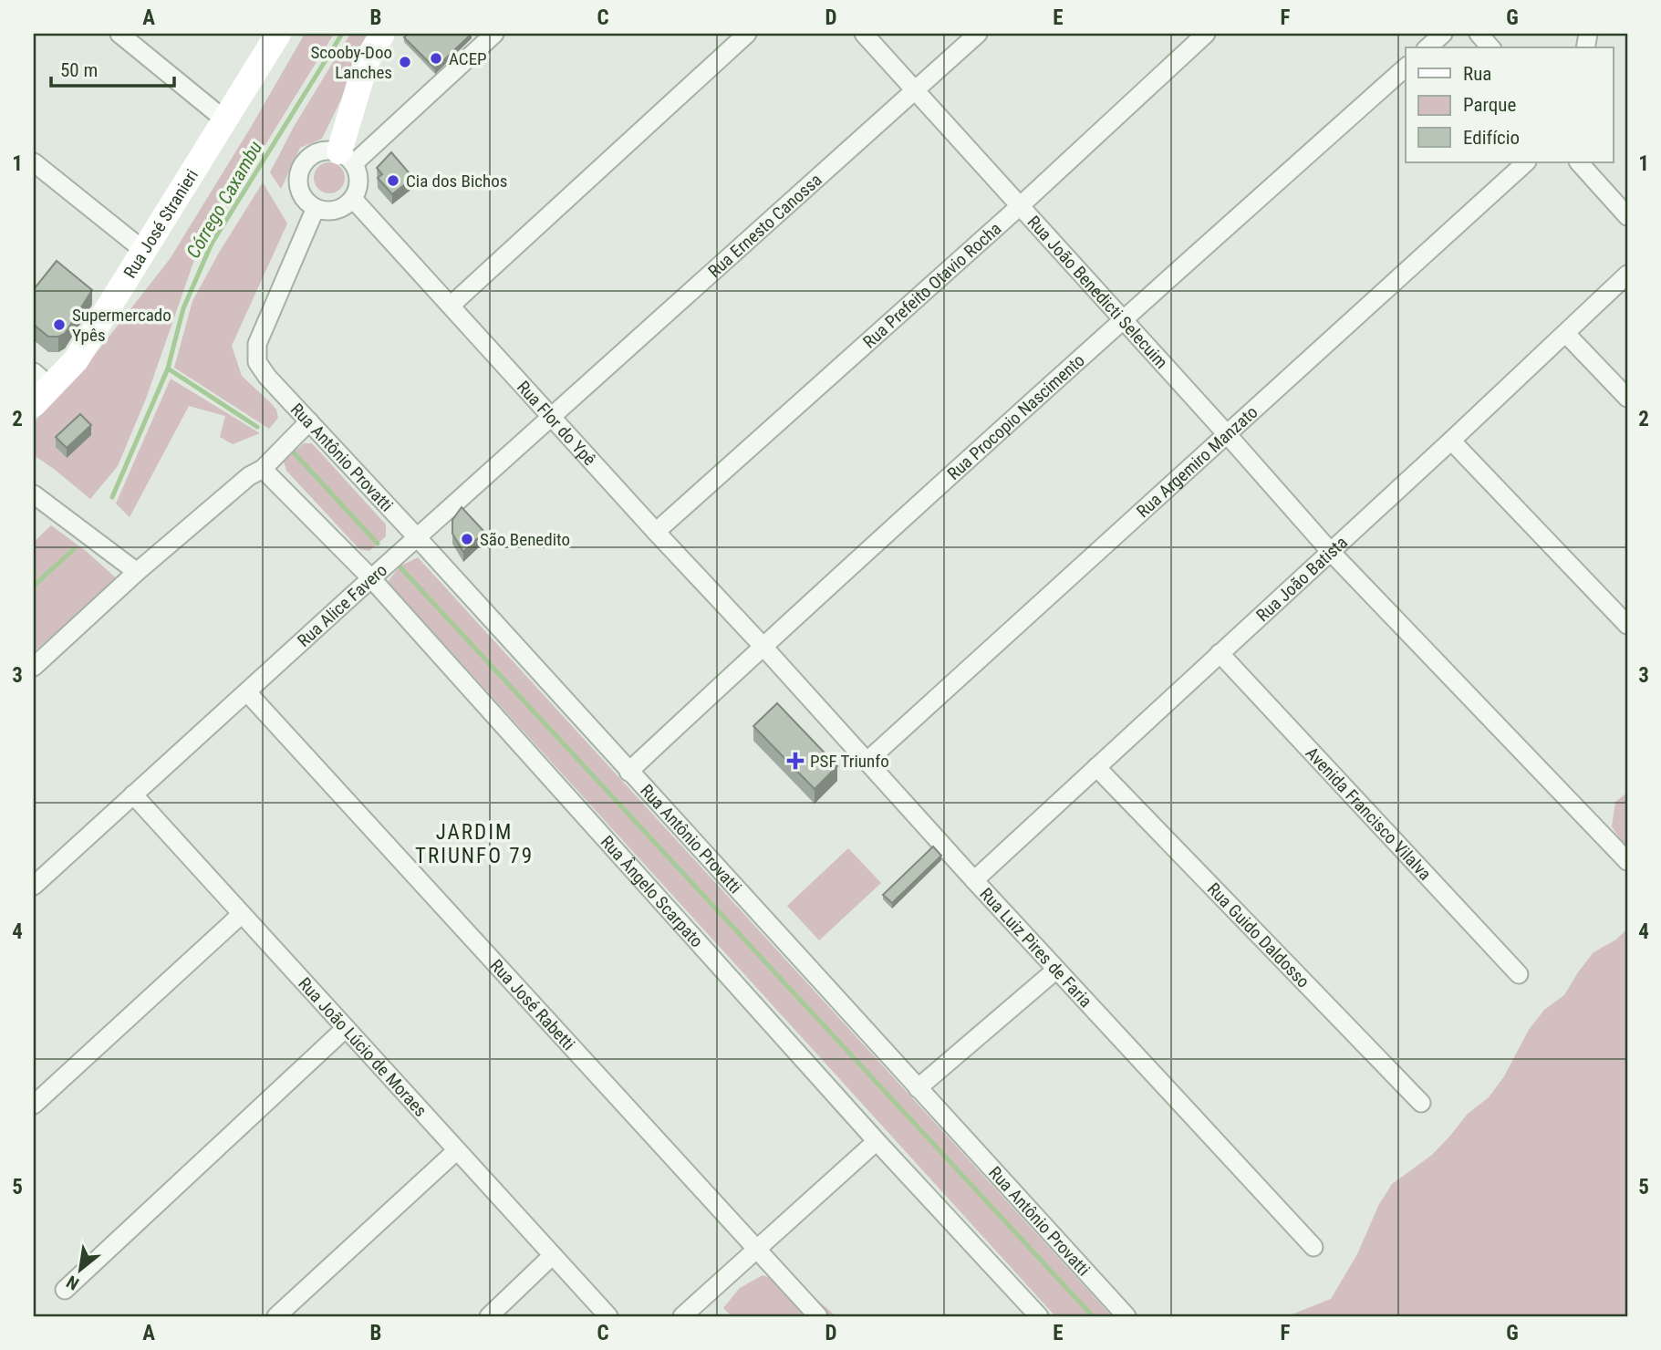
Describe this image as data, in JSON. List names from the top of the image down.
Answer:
{
  "streets": {
    "street": [
      "Rua José Stranieri",
      "Rua Ernesto Canossa",
      "Rua Prefeito Otavio Rocha",
      "Rua João Benedicti Selecuim",
      "Rua Procopio Nascimento",
      "Rua Flor do Ypê",
      "Rua Antônio Provatti",
      "Rua Argemiro Manzato",
      "Rua João Batista",
      "Rua Alice Favero",
      "Avenida Francisco Vilalva",
      "Rua Ângelo Scarpato",
      "Rua Guido Daldosso",
      "Rua Luiz Pires de Faria",
      "Rua José Rabetti",
      "Rua João Lúcio de Moraes"
    ]
  },
  "crossings": [
    ["Rua Ernesto Canossa", "Rua João Benedicti Selecuim"],
    ["Rua Ernesto Canossa", "Rua Flor do Ypê"],
    ["Rua Ernesto Canossa", "Rua Alice Favero"],
    ["Rua Prefeito Otavio Rocha", "Rua João Benedicti Selecuim"],
    ["Rua Prefeito Otavio Rocha", "Rua Flor do Ypê"],
    ["Rua João Benedicti Selecuim", "Rua Procopio Nascimento"],
    ["Rua João Benedicti Selecuim", "Rua Argemiro Manzato"],
    ["Rua João Benedicti Selecuim", "Rua João Batista"],
    ["Rua Procopio Nascimento", "Rua Flor do Ypê"],
    ["Rua Procopio Nascimento", "Rua Antônio Provatti"],
    ["Rua Procopio Nascimento", "Rua Luiz Pires de Faria"],
    ["Rua Flor do Ypê", "Rua Antônio Provatti"],
    ["Rua Flor do Ypê", "Rua Alice Favero"],
    ["Rua Flor do Ypê", "Rua Luiz Pires de Faria"],
    ["Rua Antônio Provatti", "Rua Alice Favero"],
    ["Rua Argemiro Manzato", "Rua Luiz Pires de Faria"],
    ["Rua João Batista", "Avenida Francisco Vilalva"],
    ["Rua João Batista", "Rua Guido Daldosso"],
    ["Rua João Batista", "Rua Luiz Pires de Faria"],
    ["Rua Alice Favero", "Rua Ângelo Scarpato"],
    ["Rua Alice Favero", "Rua José Rabetti"],
    ["Rua Alice Favero", "Rua João Lúcio de Moraes"]
  ],
  "districts": ["JARDIM TRIUNFO 79"],
  "water": ["Córrego Caxambu"],
  "places": {
    "other": [
      "ACEP",
      "Scooby-Doo Lanches",
      "Cia dos Bichos",
      "Supermercado Ypês",
      "São Benedito"
    ],
    "health": ["PSF Triunfo"]
  },
  "legend": ["Rua", "Parque", "Edifício"],
  "scale_bar": "50 m",
  "north": "bottom left",
  "grid": {
    "columns": [
      "A",
      "B",
      "C",
      "D",
      "E",
      "F",
      "G"
    ],
    "rows": [
      "1",
      "2",
      "3",
      "4",
      "5"
    ]
  }
}
